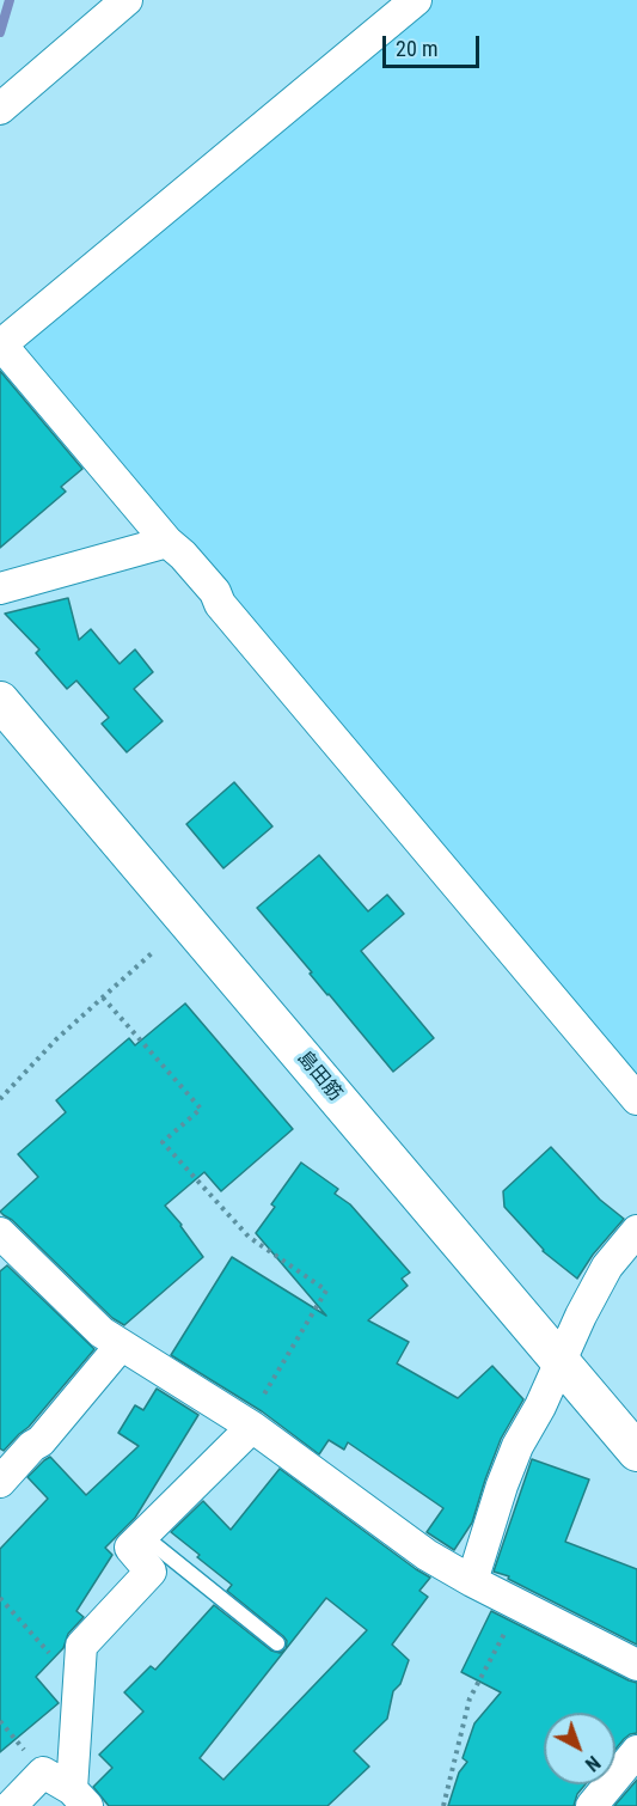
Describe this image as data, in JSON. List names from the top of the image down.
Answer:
{
  "streets": {
    "street": ["島田筋"]
  },
  "scale_bar": "20 m",
  "north": "bottom right"
}
